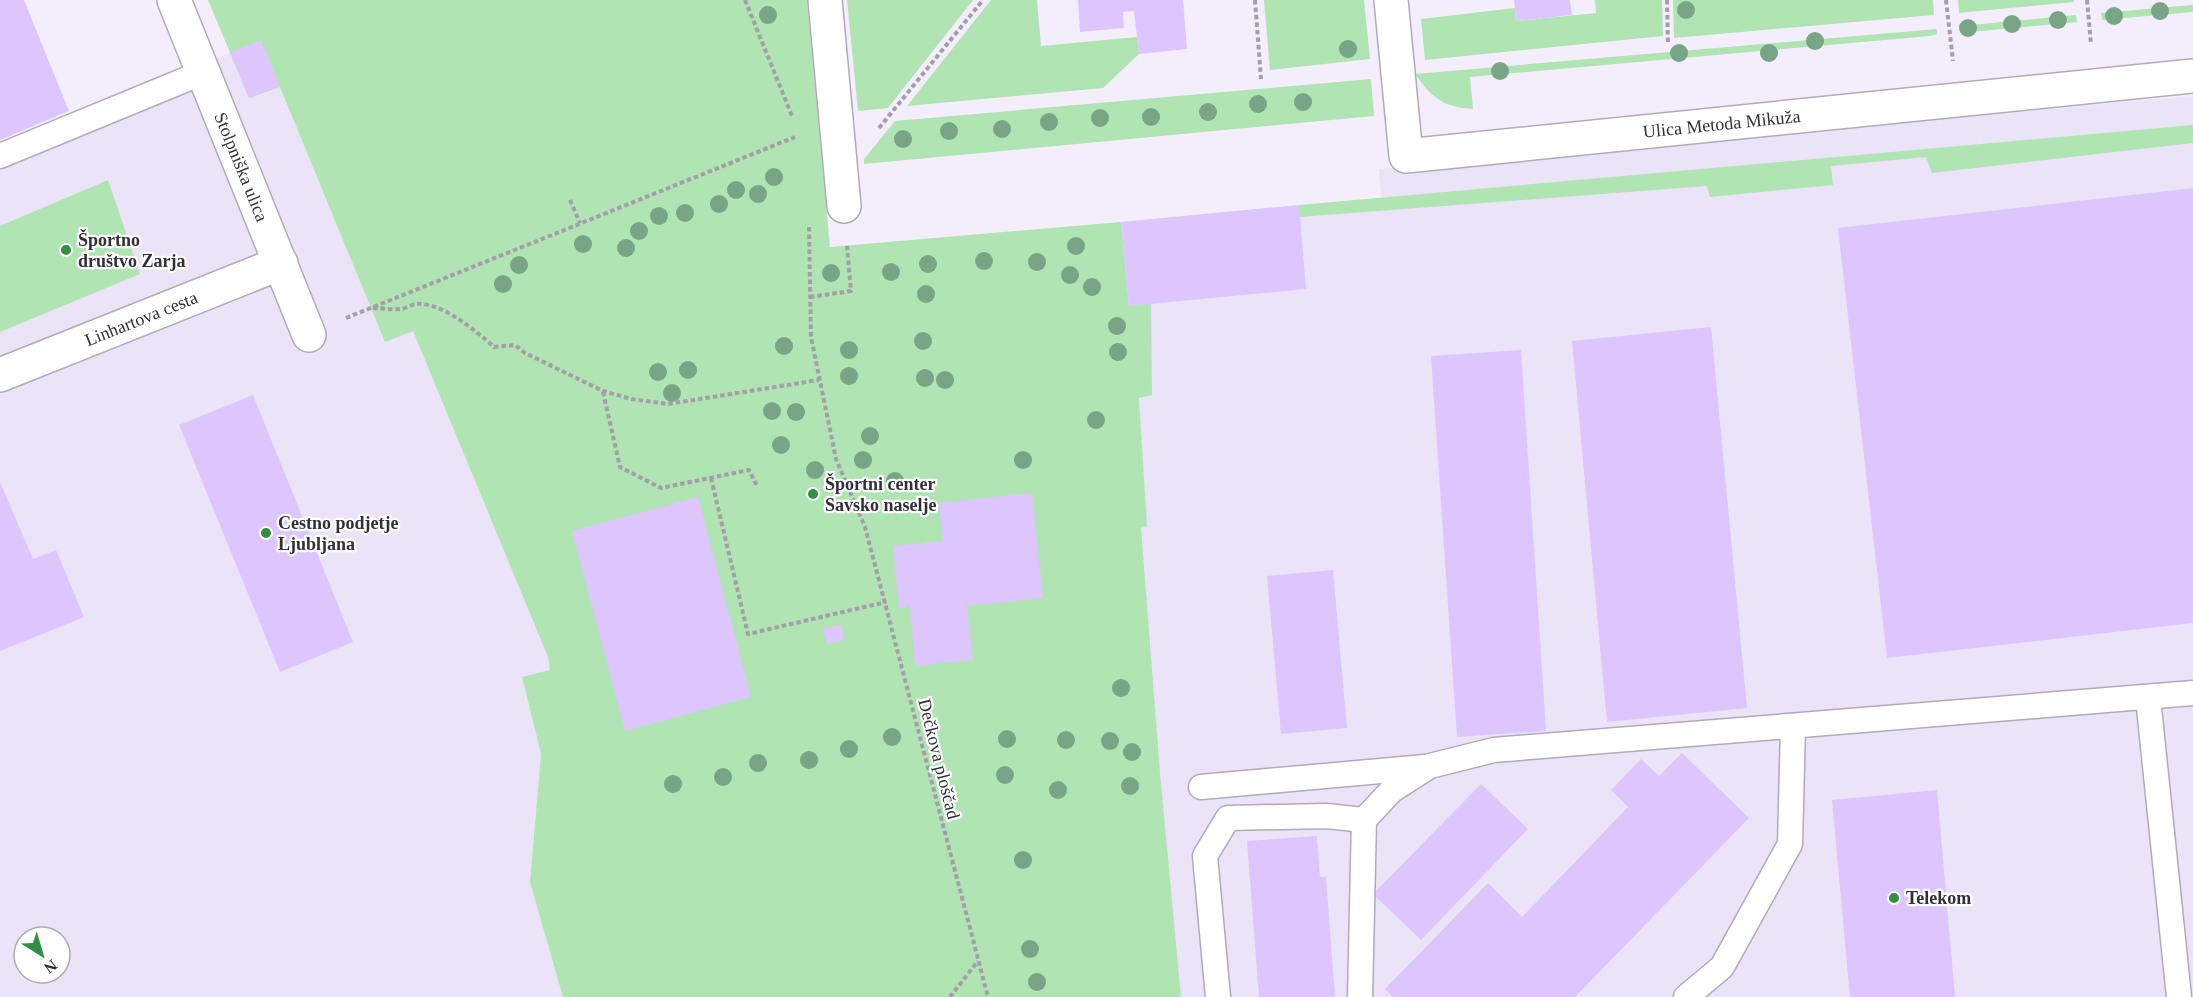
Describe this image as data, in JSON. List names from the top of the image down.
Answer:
{
  "streets": {
    "street": ["Ulica Metoda Mikuža", "Stolpniška ulica", "Linhartova cesta"],
    "path": ["Dečkova ploščad"]
  },
  "crossings": [
    ["Stolpniška ulica", "Linhartova cesta"]
  ],
  "places": [
    "Športno društvo Zarja",
    "Športni center Savsko naselje",
    "Cestno podjetje Ljubljana",
    "Telekom"
  ],
  "north": "bottom right"
}
